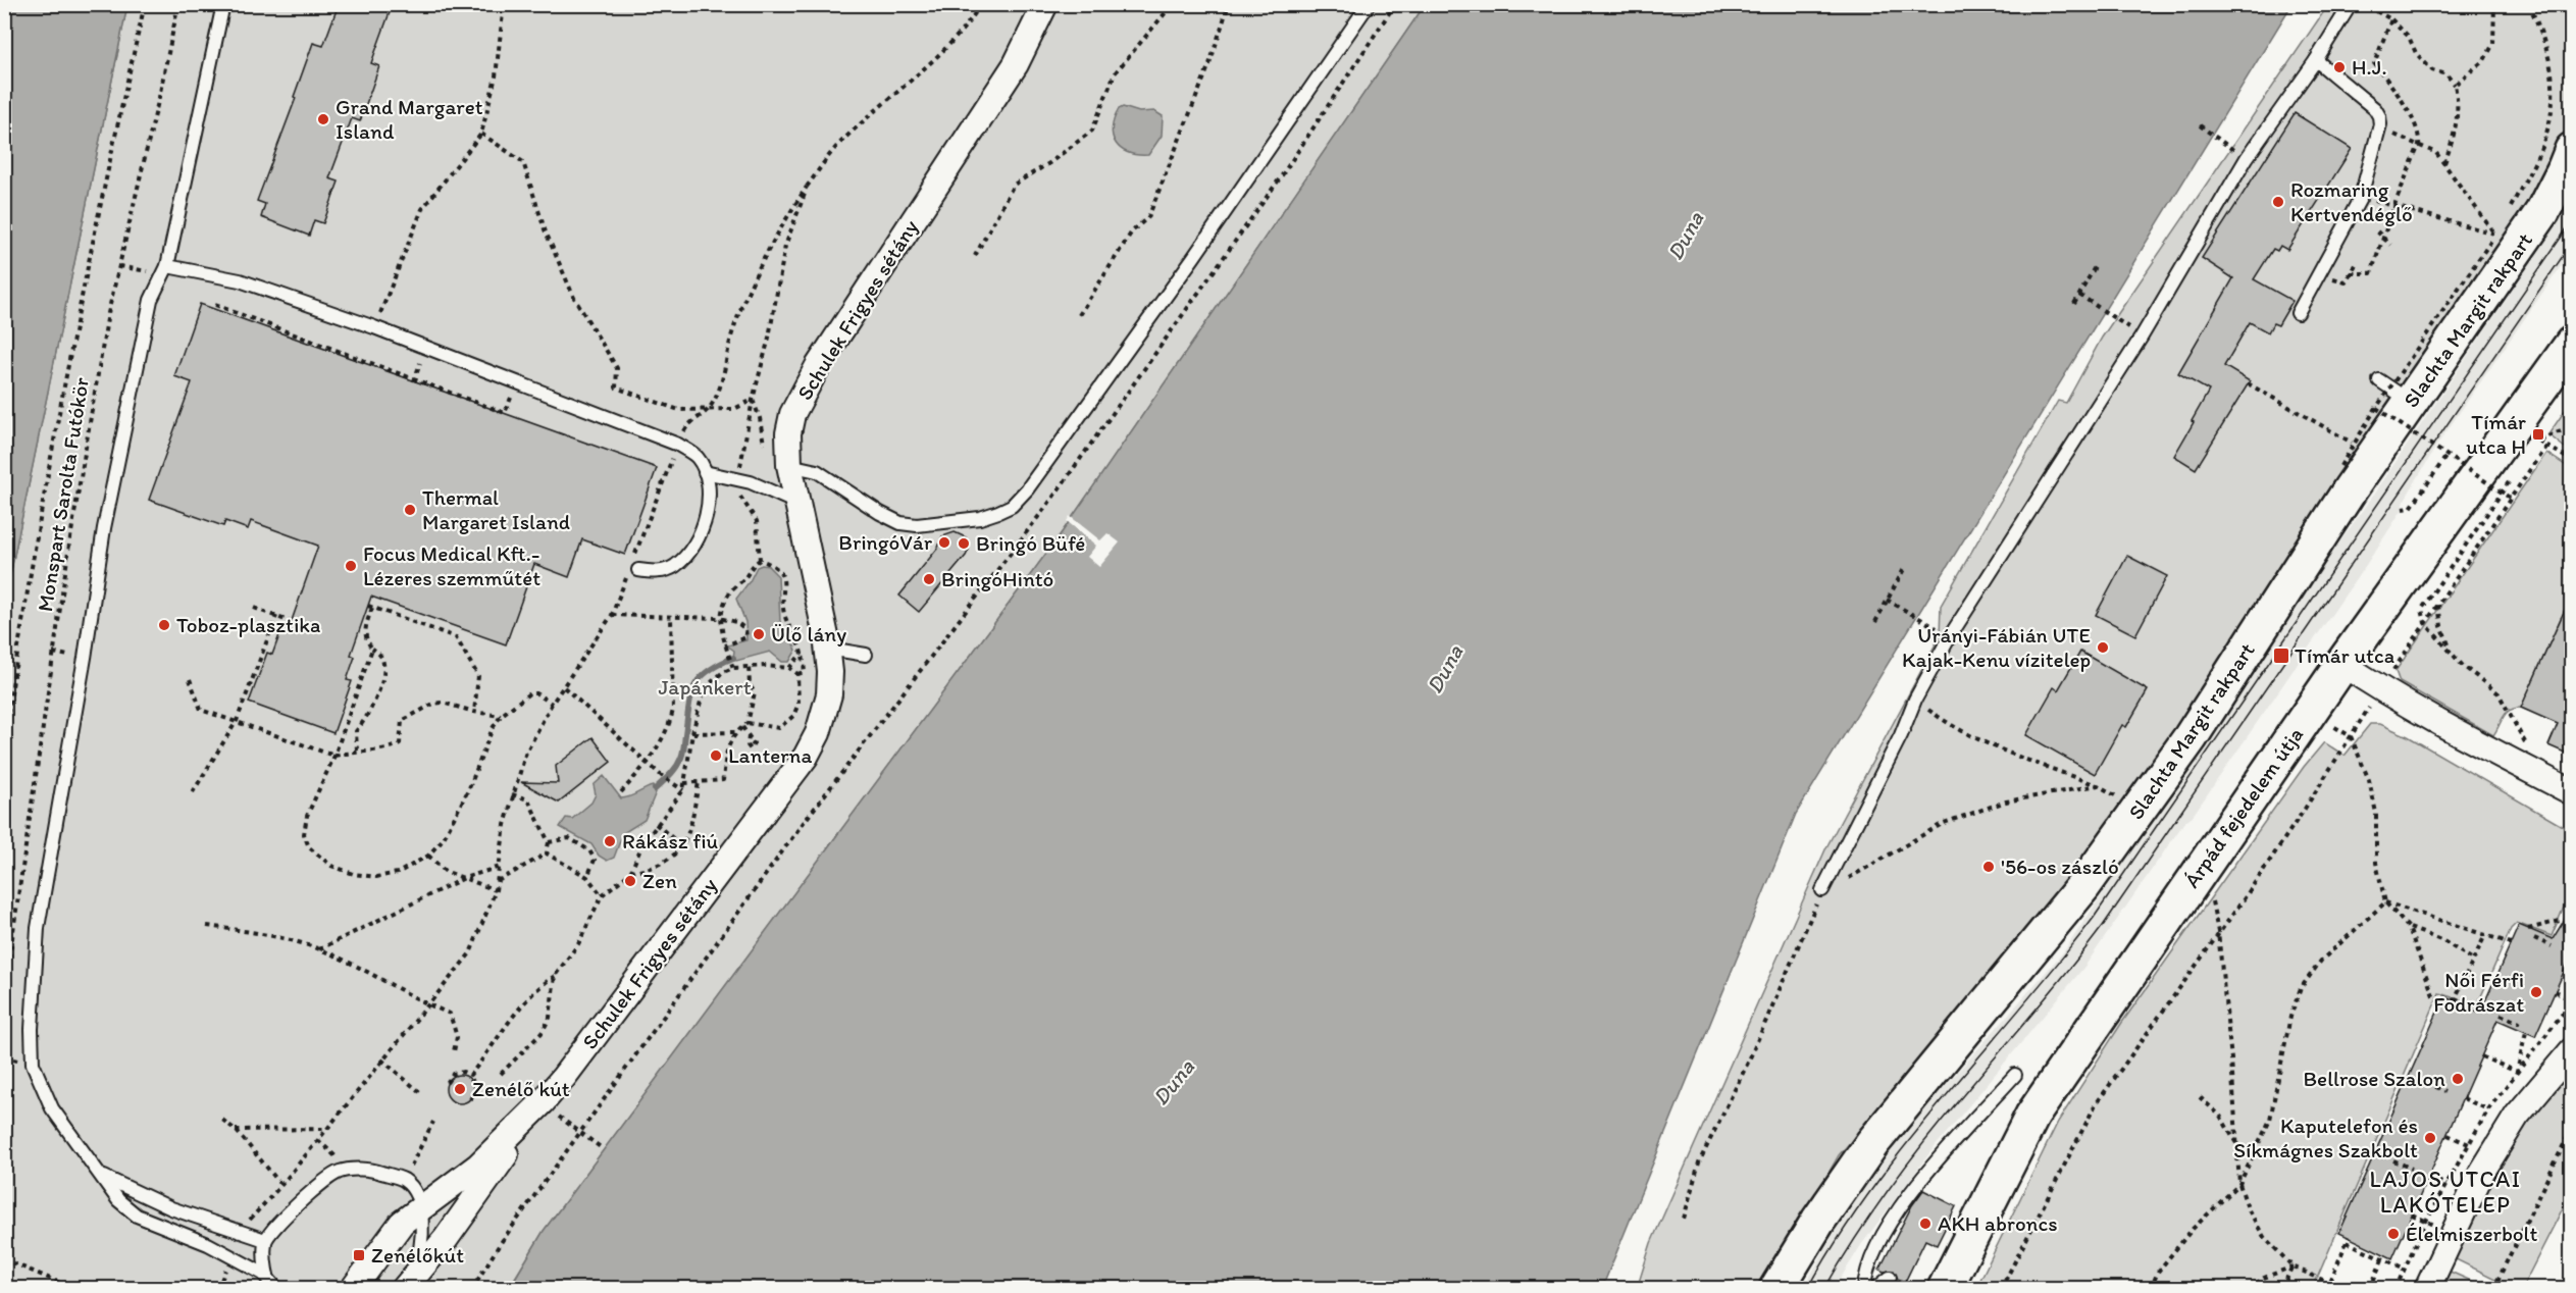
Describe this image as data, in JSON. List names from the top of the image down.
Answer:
{
  "streets": {
    "main road": ["Slachta Margit rakpart", "Árpád fejedelem útja"],
    "street": ["Schulek Frigyes sétány"],
    "path": ["Monspart Sarolta Futókör"]
  },
  "districts": ["LAJOS UTCAI LAKÓTELEP"],
  "water": ["Duna"],
  "parks": ["Japánkert"],
  "places": {
    "other": [
      "H.J.",
      "Grand Margaret Island",
      "Rozmaring Kertvendéglő",
      "Thermal Margaret Island",
      "BringóVár",
      "Bringó Büfé",
      "Focus Medical Kft.- Lézeres szemműtét",
      "BringóHintó",
      "Toboz-plasztika",
      "Ülő lány",
      "Urányi-Fábián UTE Kajak-Kenu vízitelep",
      "Lanterna",
      "Rákász fiú",
      "'56-os zászló",
      "Zen",
      "Női Férfi Fodrászat",
      "Bellrose Szalon",
      "Zenélő kút",
      "Kaputelefon és Síkmágnes Szakbolt",
      "AKH abroncs",
      "Élelmiszerbolt"
    ],
    "transit": ["Tímár utca H", "Tímár utca", "Zenélőkút"]
  }
}
